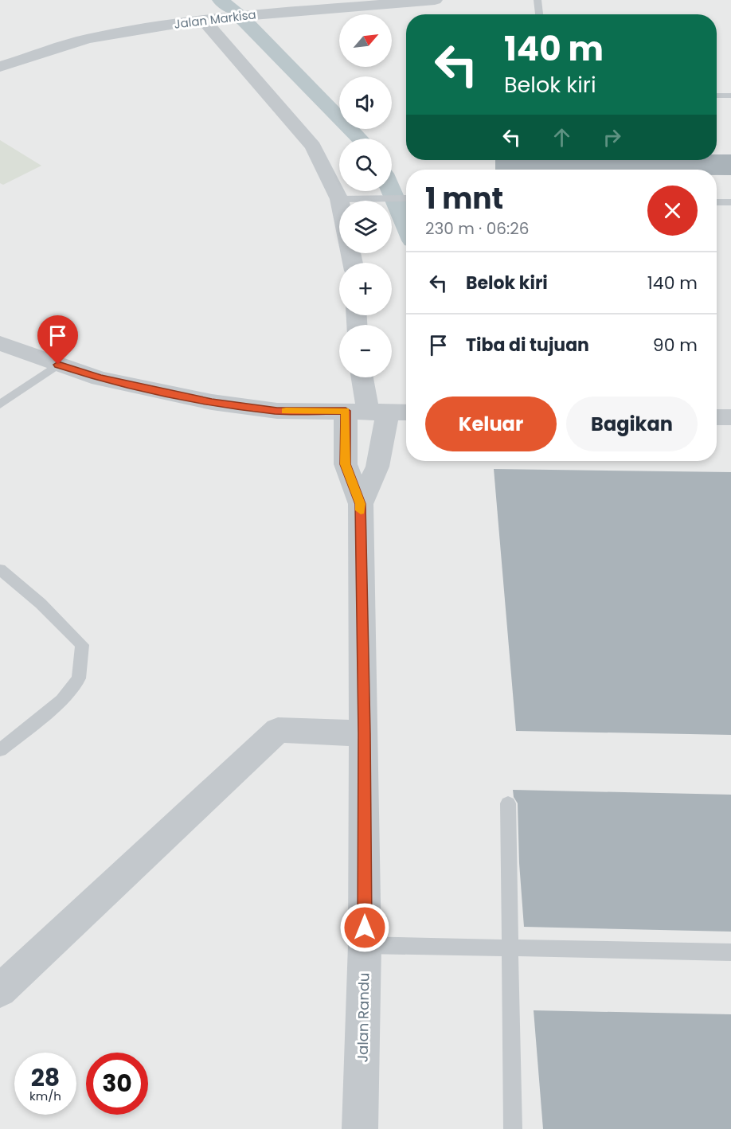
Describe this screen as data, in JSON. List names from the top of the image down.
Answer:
{
  "streets": {
    "street": ["Jalan Markisa", "Jalan Randu"]
  },
  "north": "top right",
  "page": {
    "map_buttons": ["+", "−"],
    "turn": ["140 m", "Belok kiri"],
    "heading": ["1 mnt", "230 m · 06:26"],
    "list": [
      {
        "name": "Belok kiri",
        "value": "140 m"
      },
      {
        "name": "Tiba di tujuan",
        "value": "90 m"
      }
    ],
    "buttons": ["Keluar", "Bagikan"],
    "speed": "28 km/h",
    "limit": "30"
  }
}
